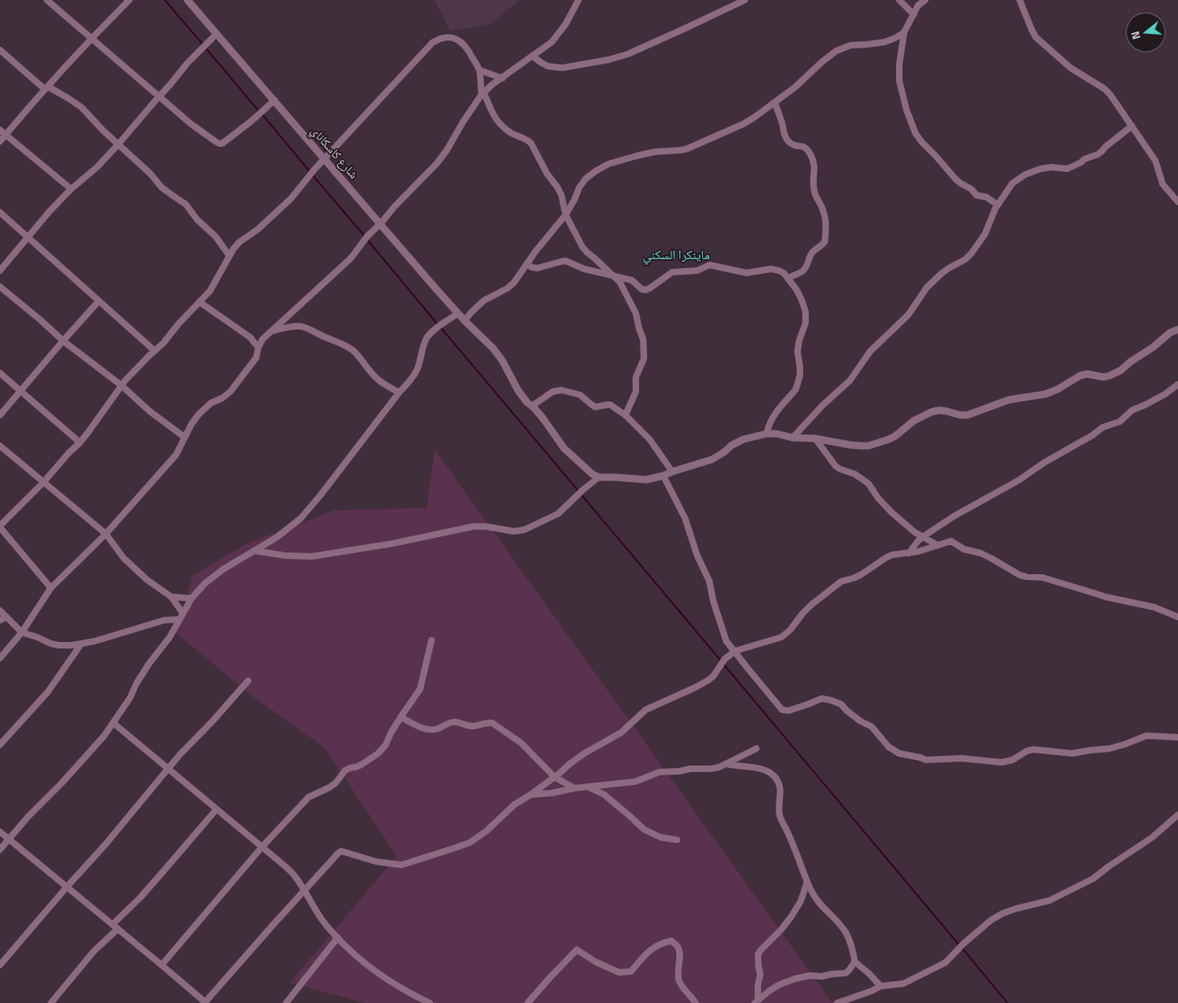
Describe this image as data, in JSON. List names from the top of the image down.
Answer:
{
  "streets": {
    "street": ["شارع كاسكاناي"]
  },
  "districts": ["ماينكرا السكني"],
  "north": "left"
}
